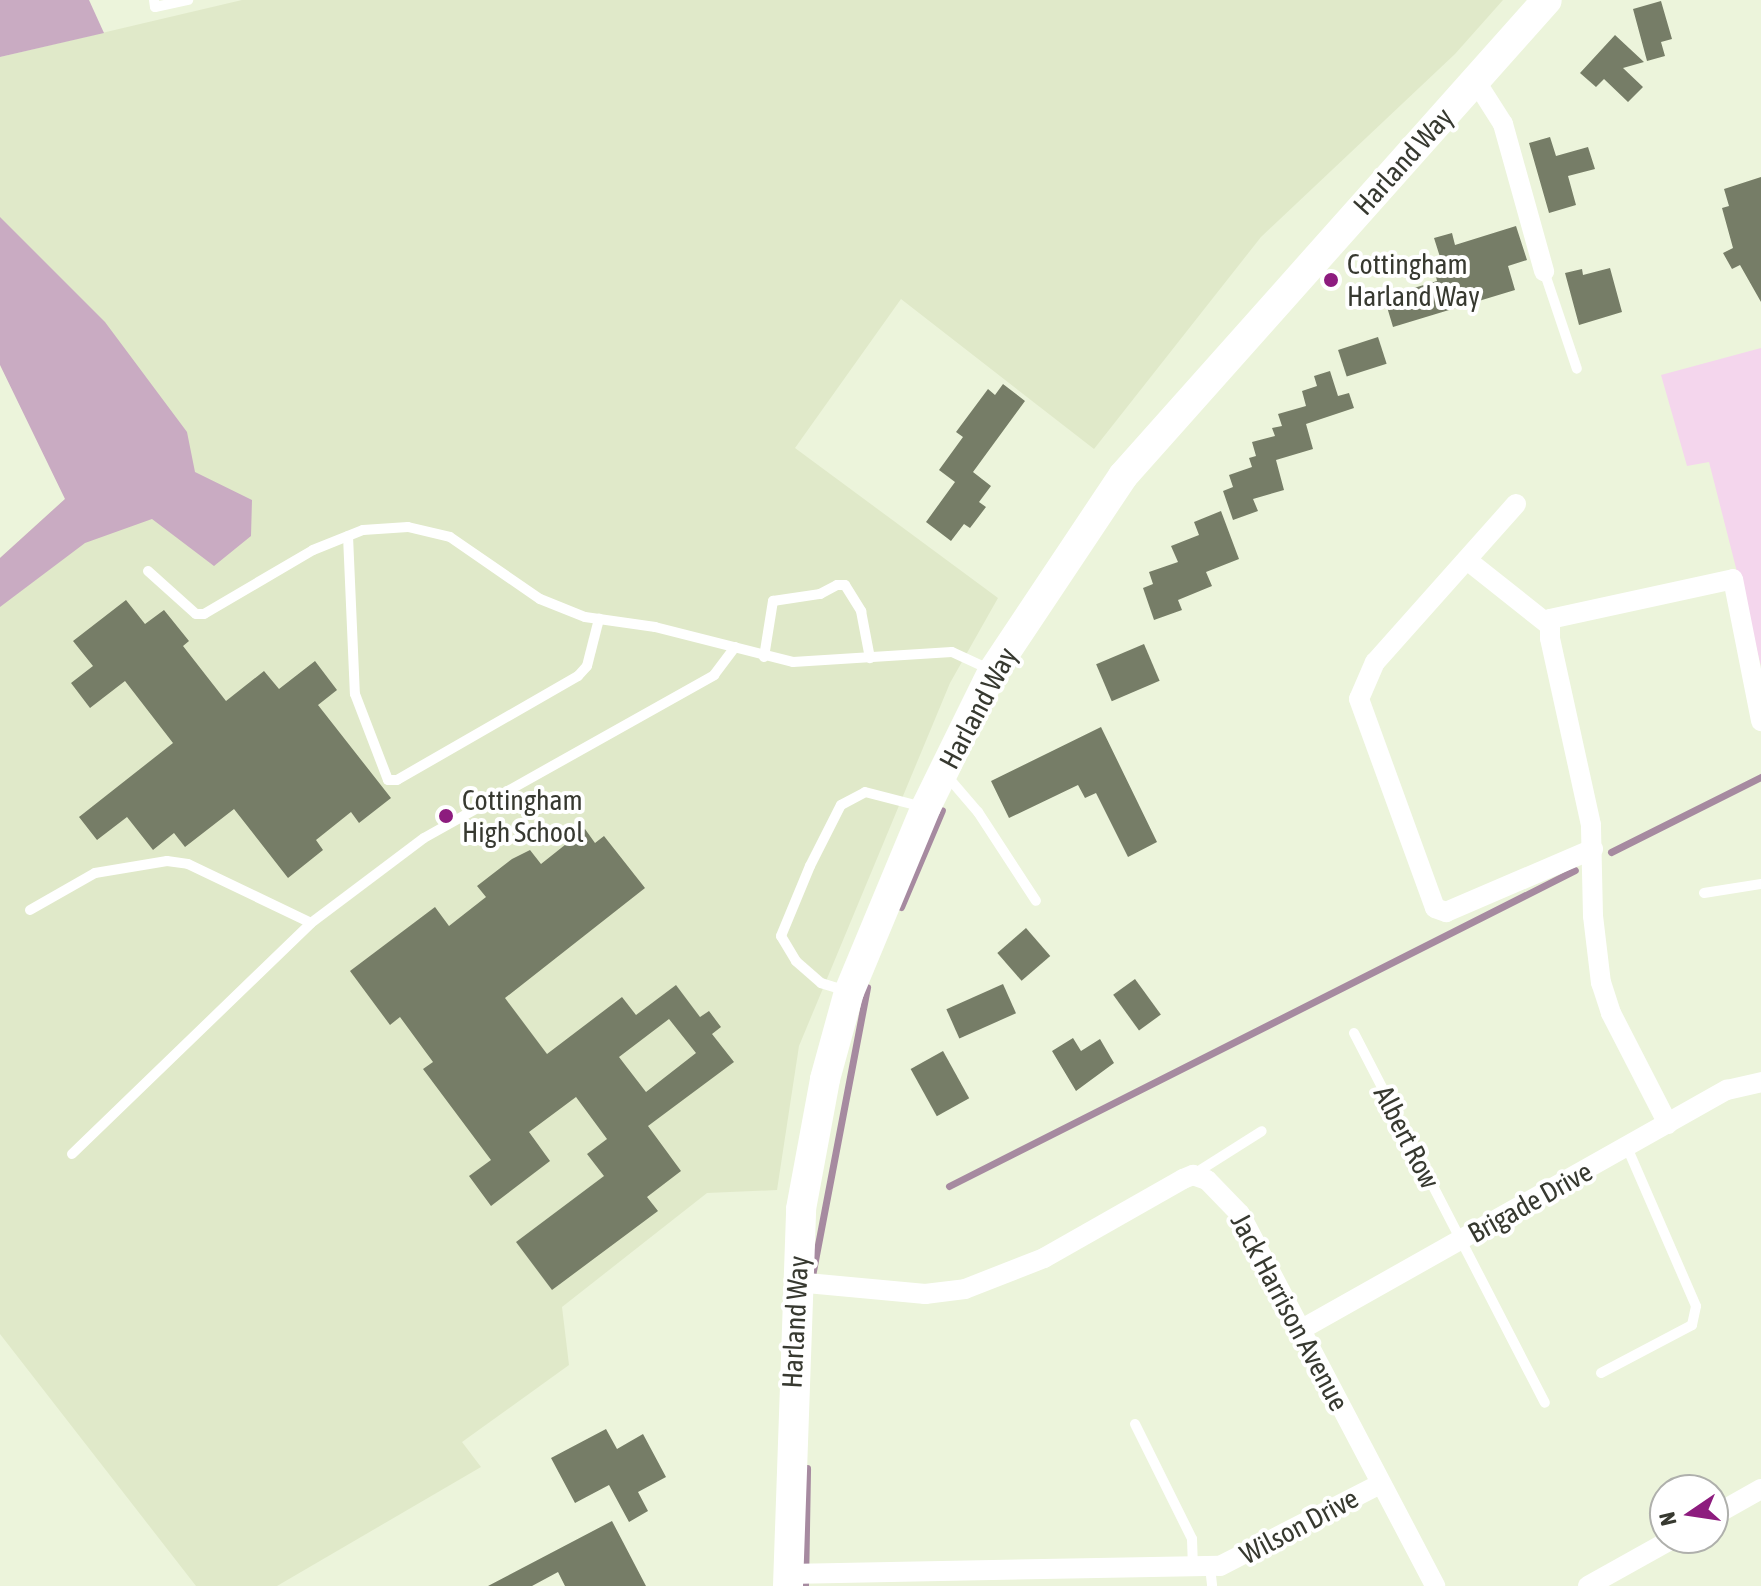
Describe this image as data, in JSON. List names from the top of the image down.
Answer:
{
  "streets": {
    "main road": ["Harland Way"],
    "street": ["Brigade Drive", "Jack Harrison Avenue", "Wilson Drive"],
    "lane": ["Albert Row"]
  },
  "crossings": [
    ["Harland Way", "Wilson Drive"],
    ["Albert Row", "Brigade Drive"],
    ["Brigade Drive", "Jack Harrison Avenue"],
    ["Jack Harrison Avenue", "Wilson Drive"]
  ],
  "places": ["Cottingham Harland Way", "Cottingham High School"],
  "north": "left"
}
